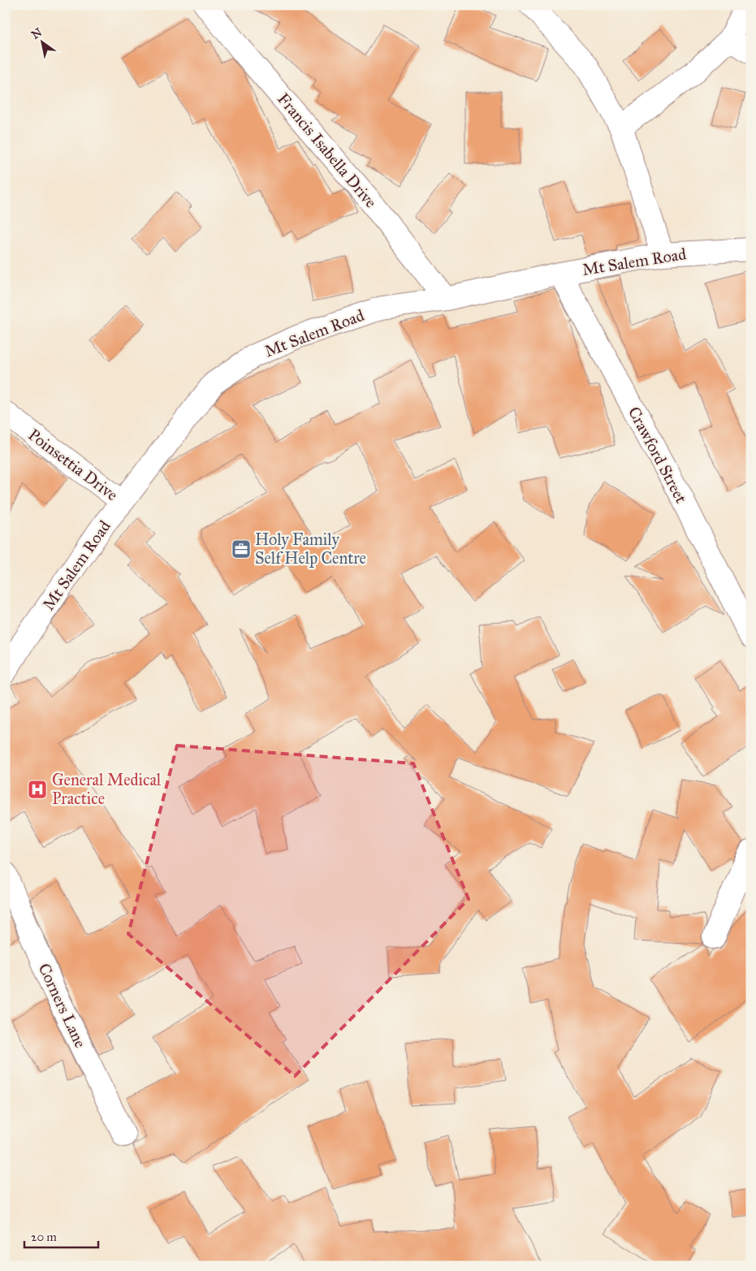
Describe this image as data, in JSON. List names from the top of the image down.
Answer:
{
  "streets": {
    "street": [
      "Francis Isabella Drive",
      "Mt Salem Road",
      "Crawford Street",
      "Poinsettia Drive",
      "Corners Lane"
    ]
  },
  "crossings": [
    ["Francis Isabella Drive", "Mt Salem Road"],
    ["Mt Salem Road", "Crawford Street"],
    ["Mt Salem Road", "Poinsettia Drive"]
  ],
  "places": {
    "office": ["Holy Family Self Help Centre"],
    "hospital": ["General Medical Practice"]
  },
  "scale_bar": "20 m",
  "north": "top left"
}
